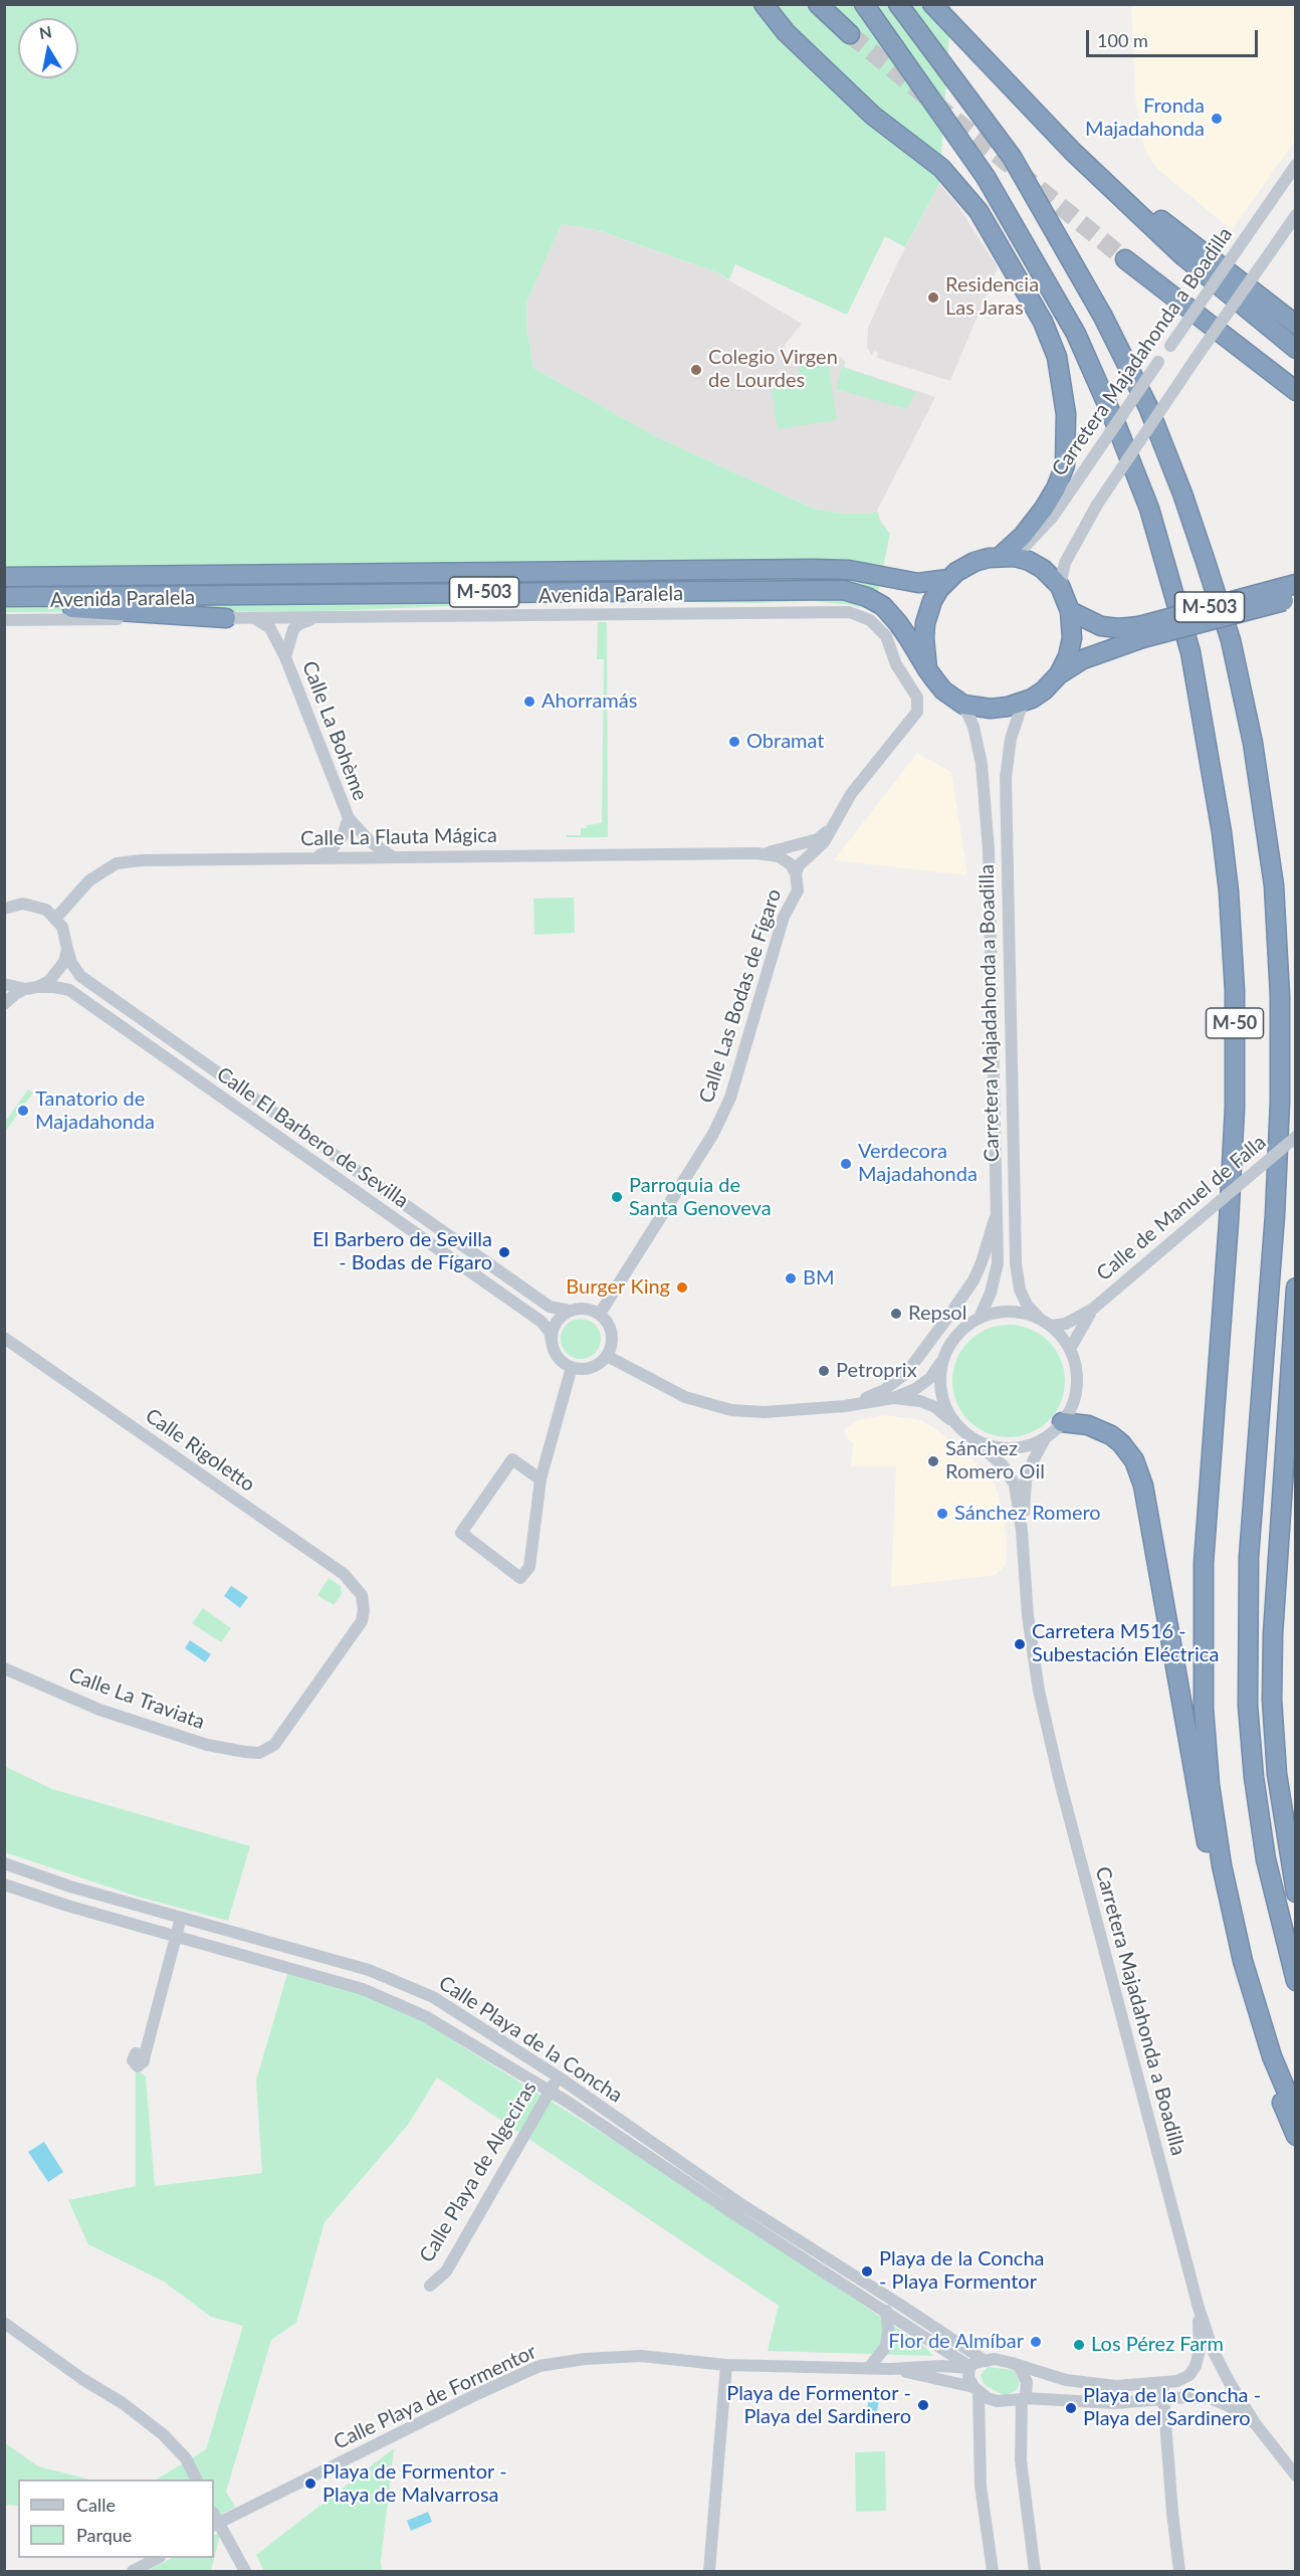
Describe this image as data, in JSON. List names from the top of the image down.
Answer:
{
  "streets": {
    "highway": ["M-503", "M-50"],
    "street": [
      "Carretera Majadahonda a Boadilla",
      "Avenida Paralela",
      "Calle La Bohème",
      "Calle La Flauta Mágica",
      "Calle Las Bodas de Fígaro",
      "Calle El Barbero de Sevilla",
      "Calle de Manuel de Falla",
      "Calle Rigoletto",
      "Calle La Traviata",
      "Calle Playa de la Concha",
      "Calle Playa de Algeciras",
      "Calle Playa de Formentor"
    ]
  },
  "crossings": [
    ["Carretera Majadahonda a Boadilla", "M-503"],
    ["Carretera Majadahonda a Boadilla", "Calle de Manuel de Falla"],
    ["Avenida Paralela", "Calle La Bohème"],
    ["Avenida Paralela", "Calle Las Bodas de Fígaro"],
    ["Calle La Bohème", "Calle La Flauta Mágica"],
    ["Calle La Flauta Mágica", "Calle Las Bodas de Fígaro"],
    ["Calle La Flauta Mágica", "Calle El Barbero de Sevilla"],
    ["Calle Las Bodas de Fígaro", "Calle El Barbero de Sevilla"],
    ["Calle Rigoletto", "Calle La Traviata"],
    ["Calle Playa de la Concha", "Calle Playa de Algeciras"],
    ["Calle Playa de la Concha", "Calle Playa de Formentor"]
  ],
  "places": [
    "Fronda Majadahonda",
    "Residencia Las Jaras",
    "Colegio Virgen de Lourdes",
    "Ahorramás",
    "Obramat",
    "Tanatorio de Majadahonda",
    "Verdecora Majadahonda",
    "Parroquia de Santa Genoveva",
    "El Barbero de Sevilla - Bodas de Fígaro",
    "BM",
    "Burger King",
    "Repsol",
    "Petroprix",
    "Sánchez Romero Oil",
    "Sánchez Romero",
    "Carretera M516 - Subestación Eléctrica",
    "Playa de la Concha - Playa Formentor",
    "Flor de Almíbar",
    "Los Pérez Farm",
    "Playa de Formentor - Playa del Sardinero",
    "Playa de la Concha - Playa del Sardinero",
    "Playa de Formentor - Playa de Malvarrosa"
  ],
  "legend": ["Calle", "Parque"],
  "scale_bar": "100 m",
  "north": "top"
}
